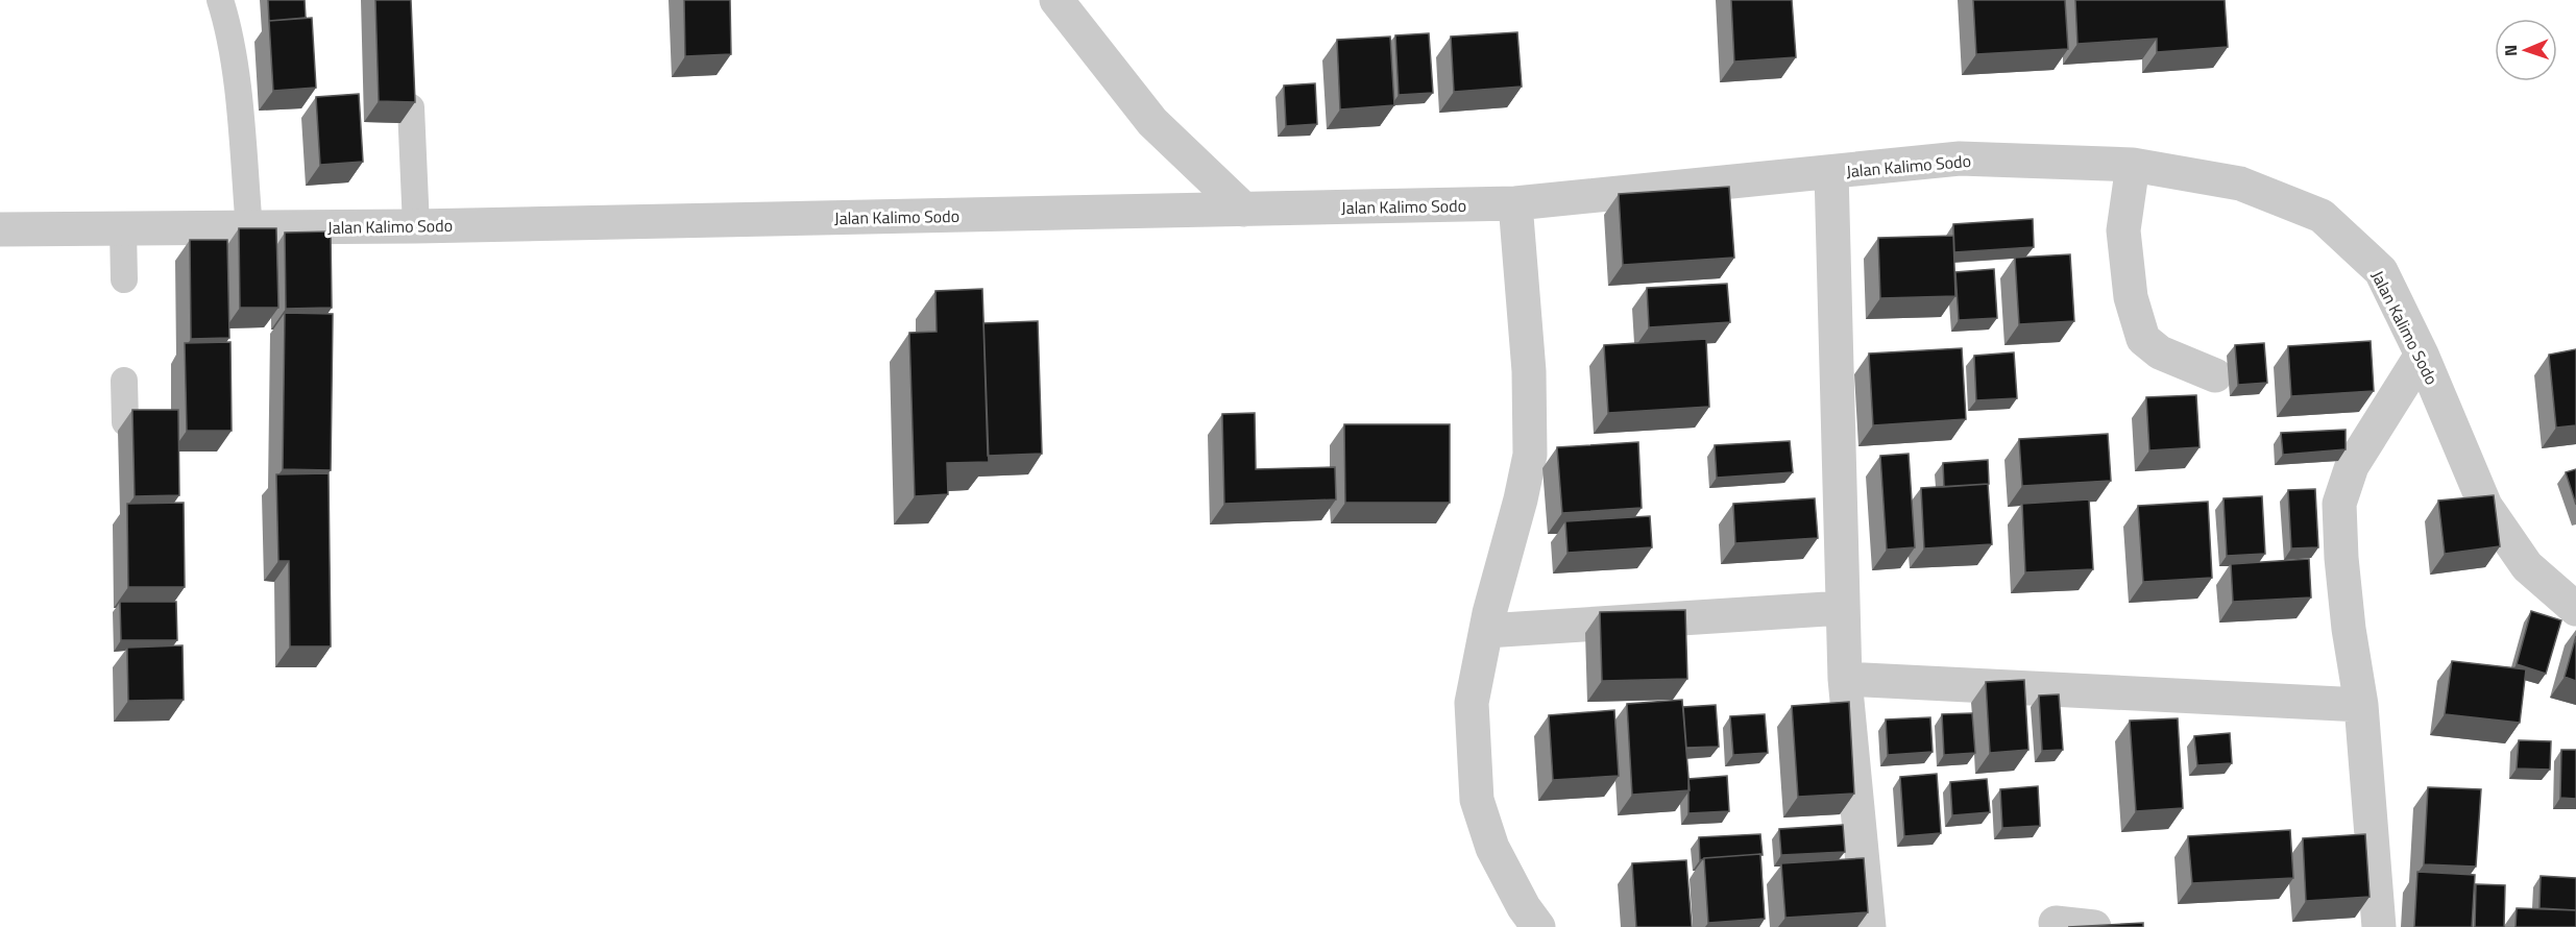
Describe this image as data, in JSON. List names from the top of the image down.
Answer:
{
  "streets": {
    "street": ["Jalan Kalimo Sodo"]
  },
  "north": "left"
}
